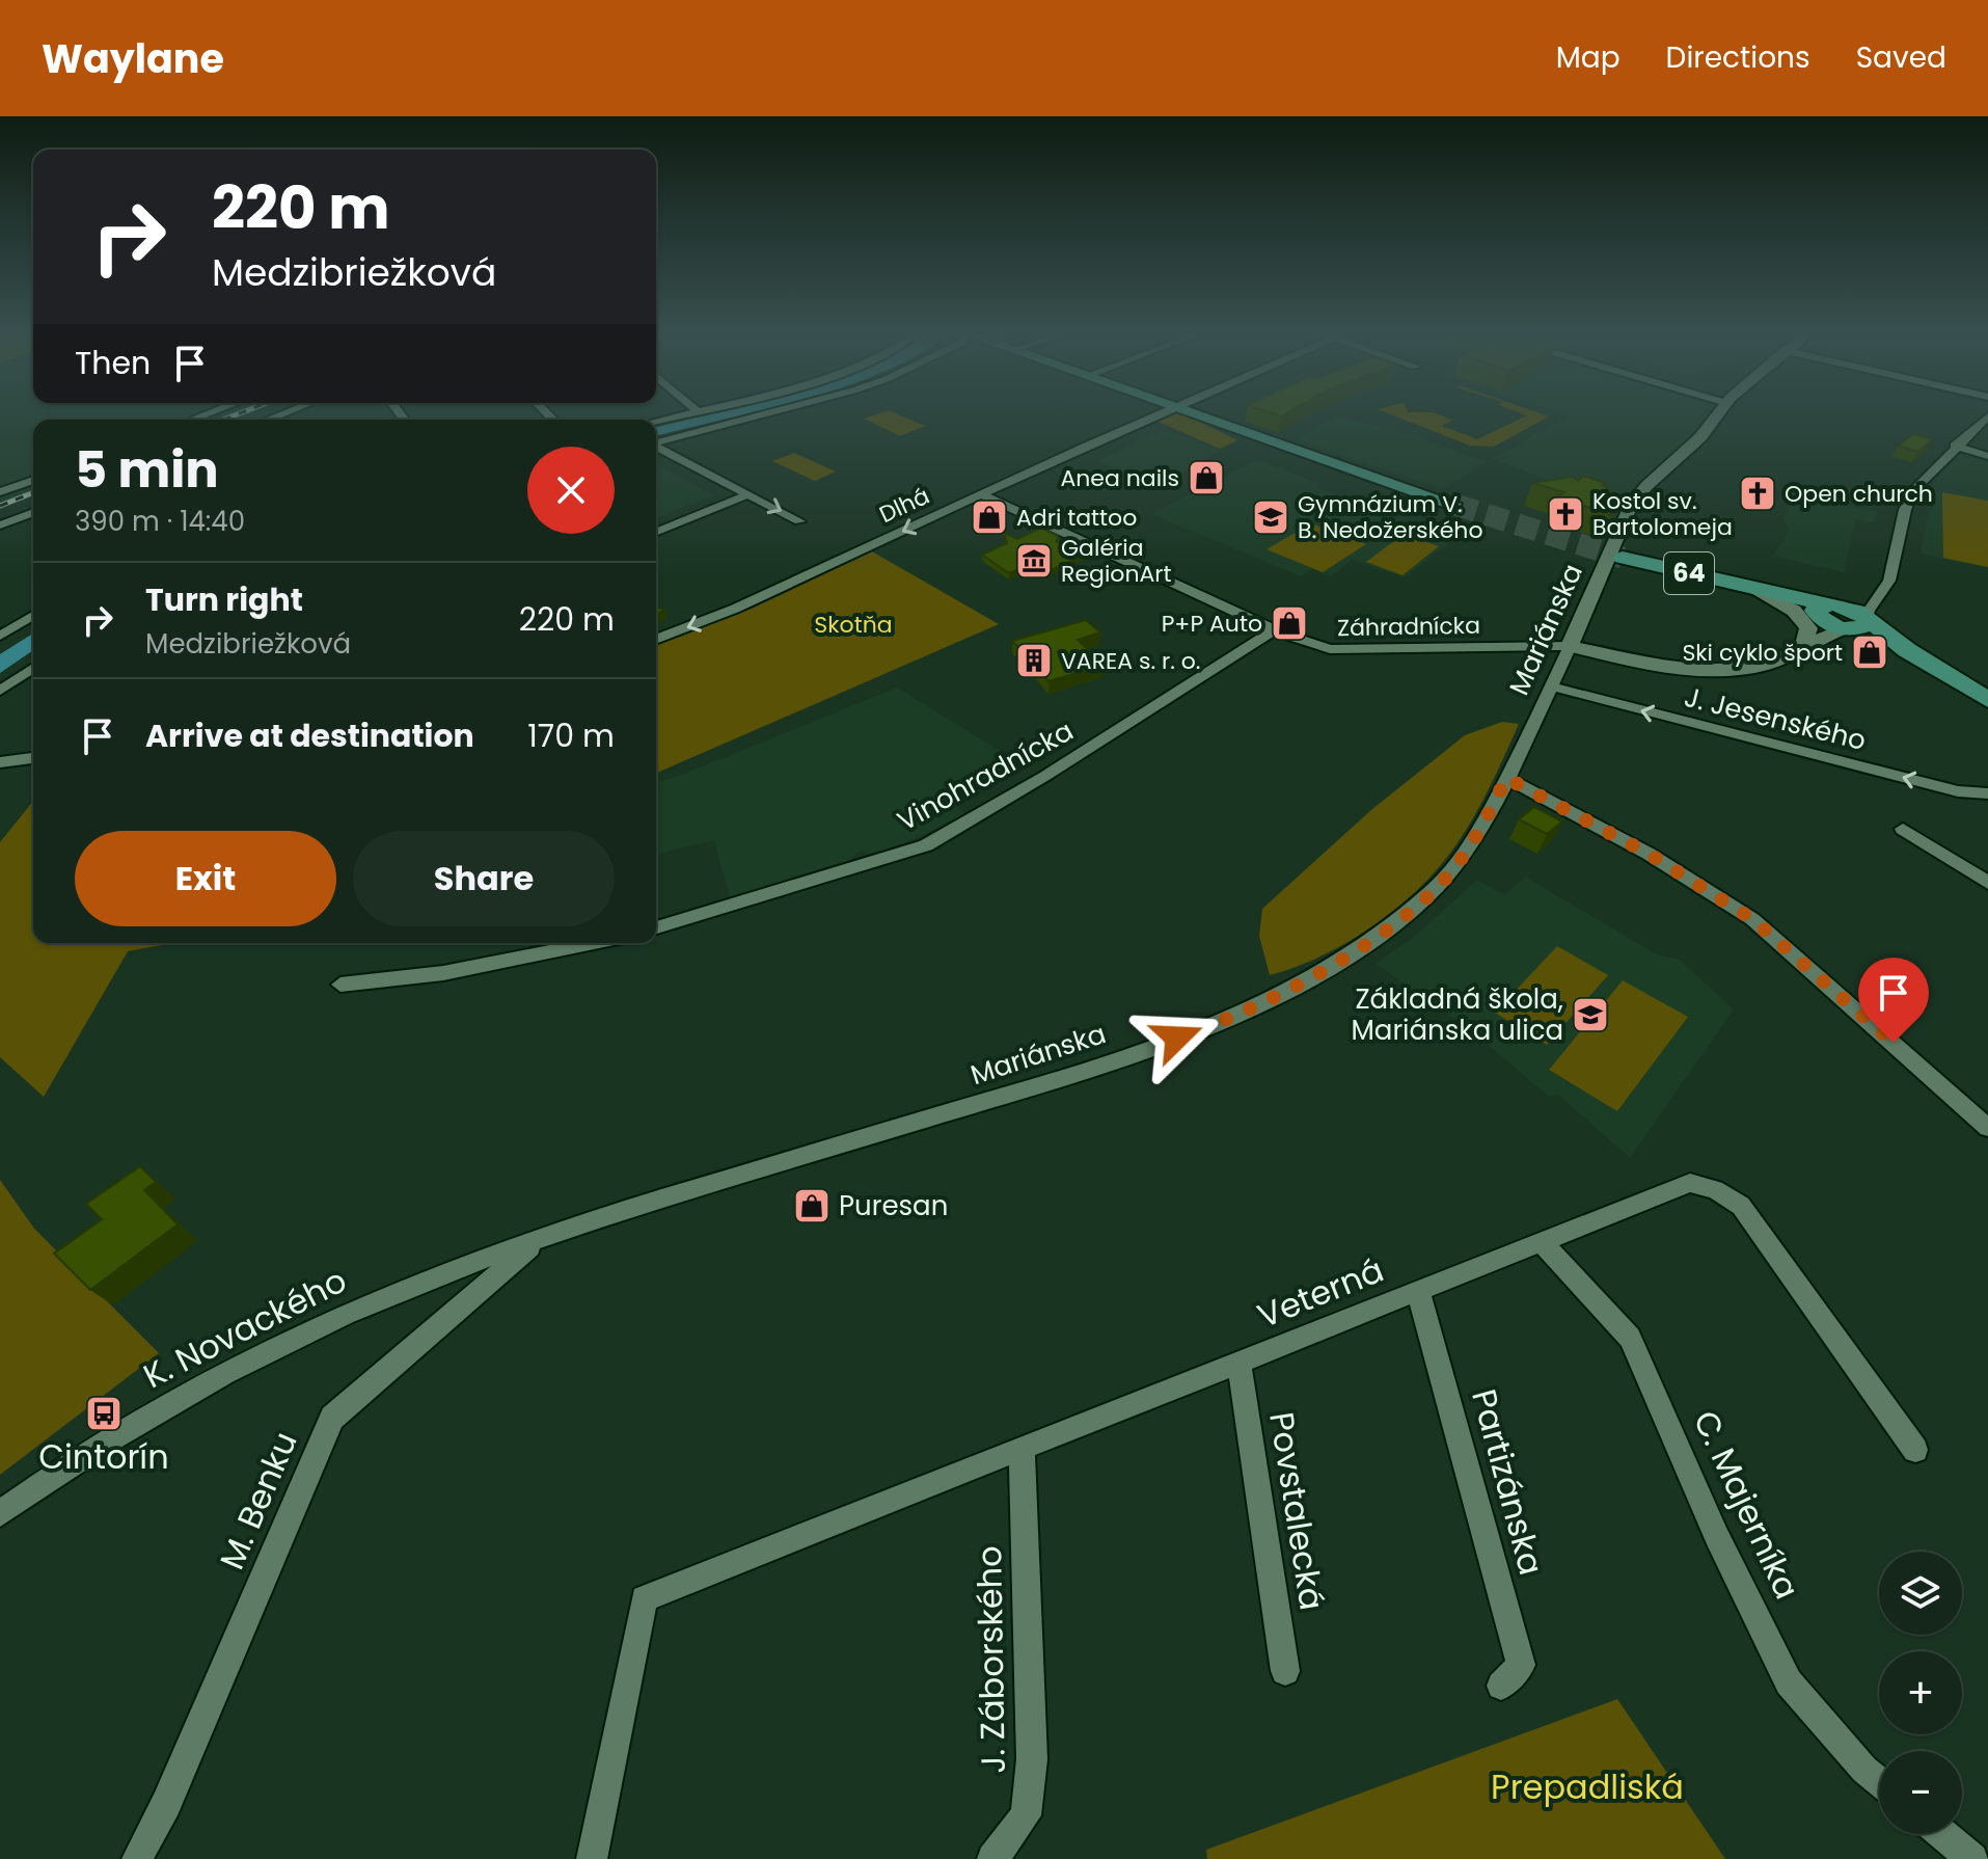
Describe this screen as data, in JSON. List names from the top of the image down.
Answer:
{
  "streets": {
    "main road": ["64"],
    "street": [
      "Dlhá",
      "Záhradnícka",
      "Mariánska",
      "J. Jesenského",
      "Vinohradnícka",
      "Veterná",
      "K. Novackého",
      "Partizánska",
      "M. Benku",
      "C. Majerníka",
      "Povstalecká",
      "J. Záborského"
    ]
  },
  "crossings": [
    ["Dlhá", "Záhradnícka"],
    ["64", "Mariánska"],
    ["Záhradnícka", "Mariánska"],
    ["Záhradnícka", "Vinohradnícka"],
    ["Mariánska", "J. Jesenského"],
    ["Mariánska", "K. Novackého"],
    ["Mariánska", "M. Benku"],
    ["Veterná", "Partizánska"],
    ["Veterná", "C. Majerníka"],
    ["Veterná", "Povstalecká"],
    ["Veterná", "J. Záborského"],
    ["K. Novackého", "M. Benku"]
  ],
  "parks": ["Skotňa", "Prepadliská"],
  "places": {
    "shop": [
      "Anea nails",
      "Adri tattoo",
      "P+P Auto",
      "Ski cyklo šport",
      "Puresan"
    ],
    "church": ["Open church", "Kostol sv. Bartolomeja"],
    "school or university": ["Gymnázium V. B. Nedožerského", "Základná škola, Mariánska ulica"],
    "museum": ["Galéria RegionArt"],
    "building": ["VAREA s. r. o."],
    "bus stop": ["Cintorín"]
  },
  "page": {
    "header": "Waylane",
    "nav": ["Map", "Directions", "Saved"],
    "turn": ["220 m", "Medzibriežková"],
    "then": "Then",
    "heading": ["5 min", "390 m · 14:40"],
    "list": [
      {
        "name": "Turn right",
        "note": "Medzibriežková",
        "value": "220 m"
      },
      {
        "name": "Arrive at destination",
        "value": "170 m"
      }
    ],
    "buttons": ["Exit", "Share"],
    "map_buttons": ["+", "−"]
  }
}
